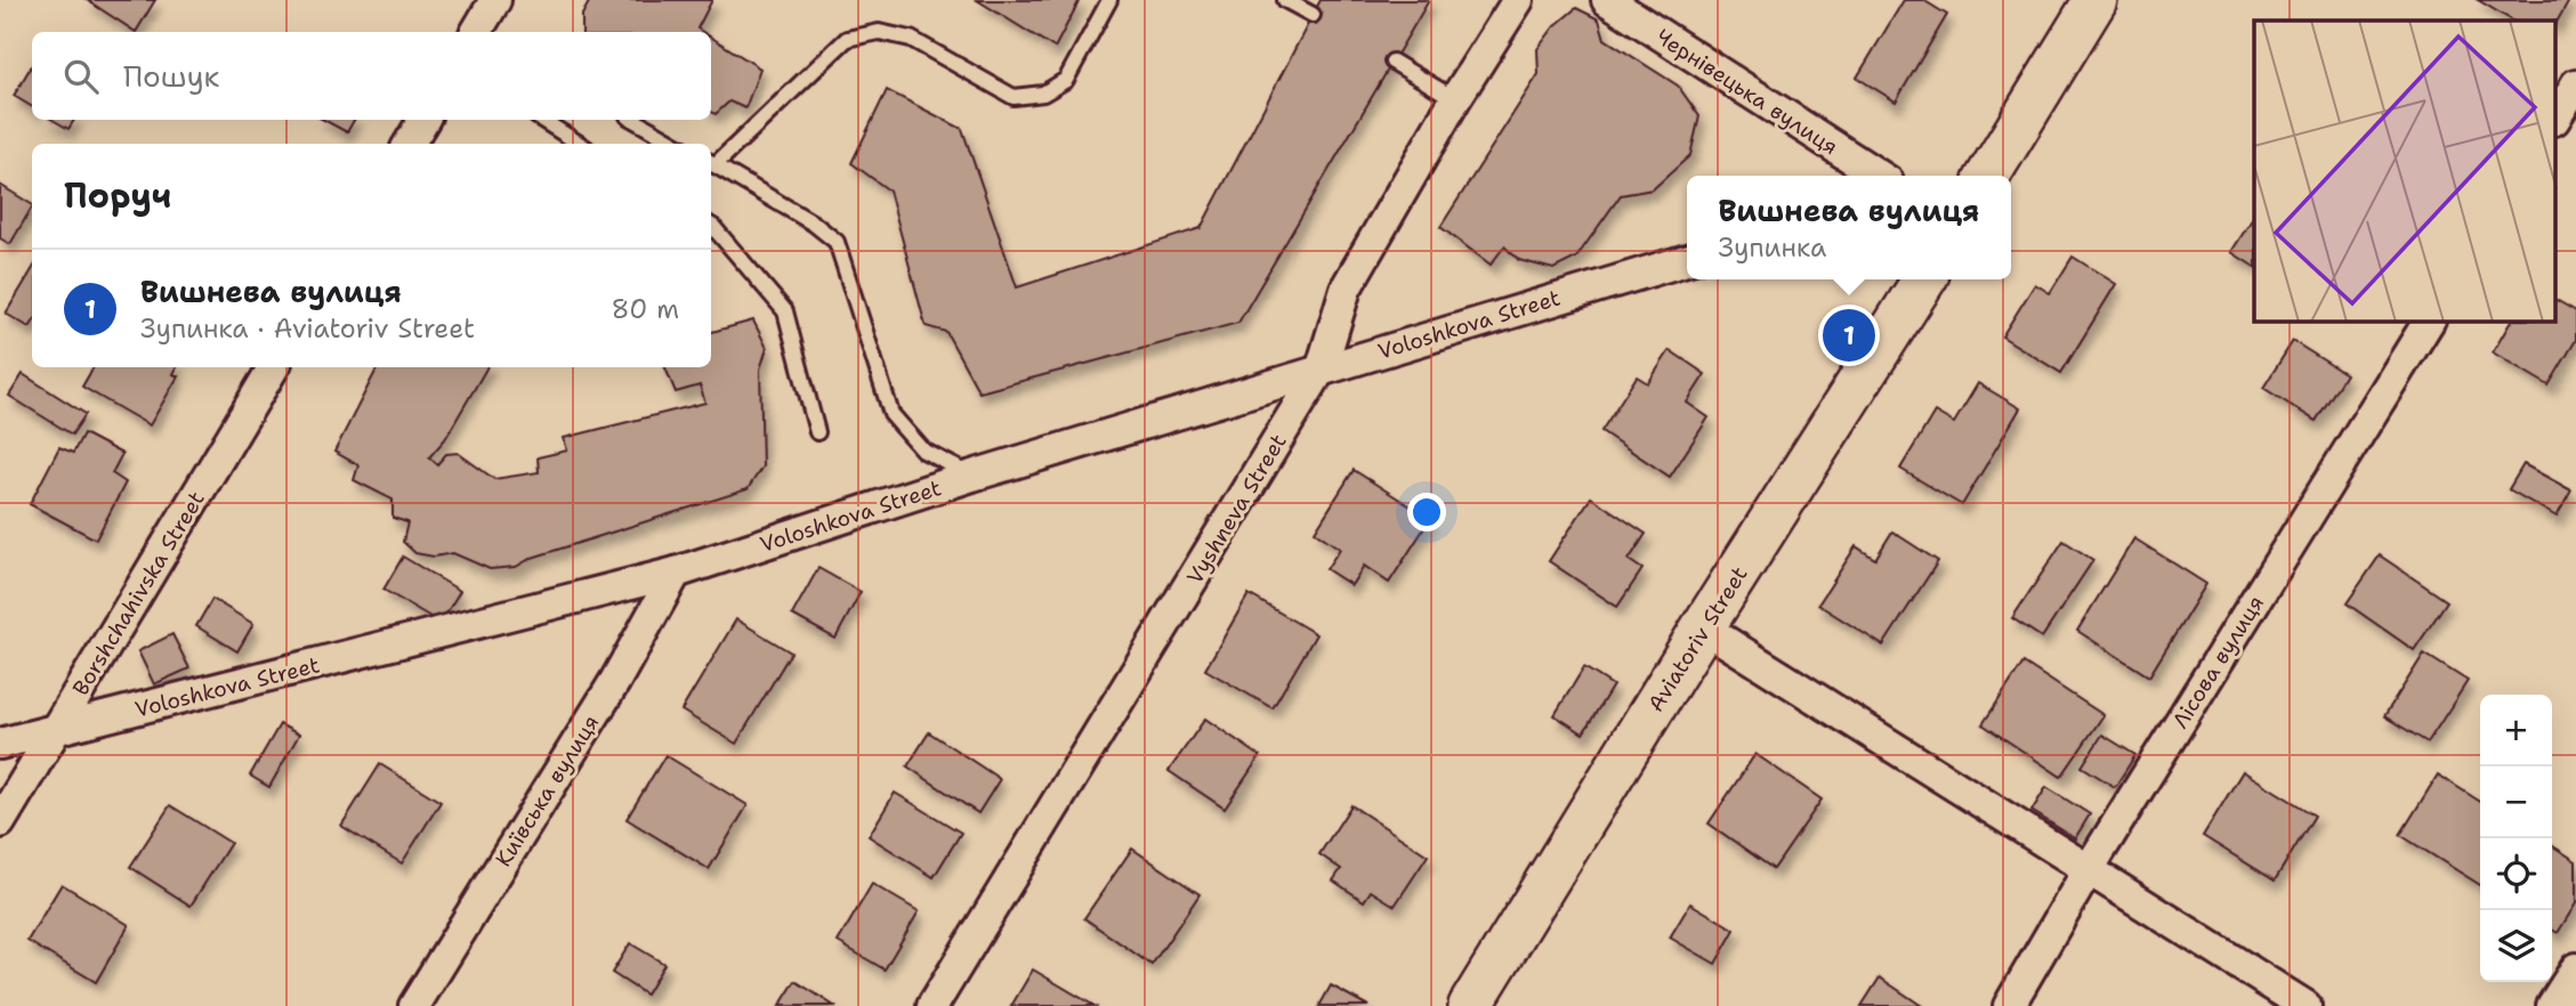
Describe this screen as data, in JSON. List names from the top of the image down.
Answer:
{
  "streets": {
    "main road": ["Aviatoriv Street"],
    "street": [
      "Чернівецька вулиця",
      "Voloshkova Street",
      "Vyshneva Street",
      "Borshchahivska Street",
      "Лісова вулиця",
      "Київська вулиця"
    ]
  },
  "crossings": [
    ["Voloshkova Street", "Vyshneva Street"],
    ["Voloshkova Street", "Borshchahivska Street"],
    ["Voloshkova Street", "Київська вулиця"]
  ],
  "page": {
    "search": "Пошук",
    "heading": "Поруч",
    "popup": ["Вишнева вулиця", "Зупинка"],
    "list": [
      {
        "mark": "1",
        "name": "Вишнева вулиця",
        "note": "Зупинка · Aviatoriv Street",
        "value": "80 m"
      }
    ],
    "pins": "1",
    "map_buttons": ["+", "−"]
  }
}
